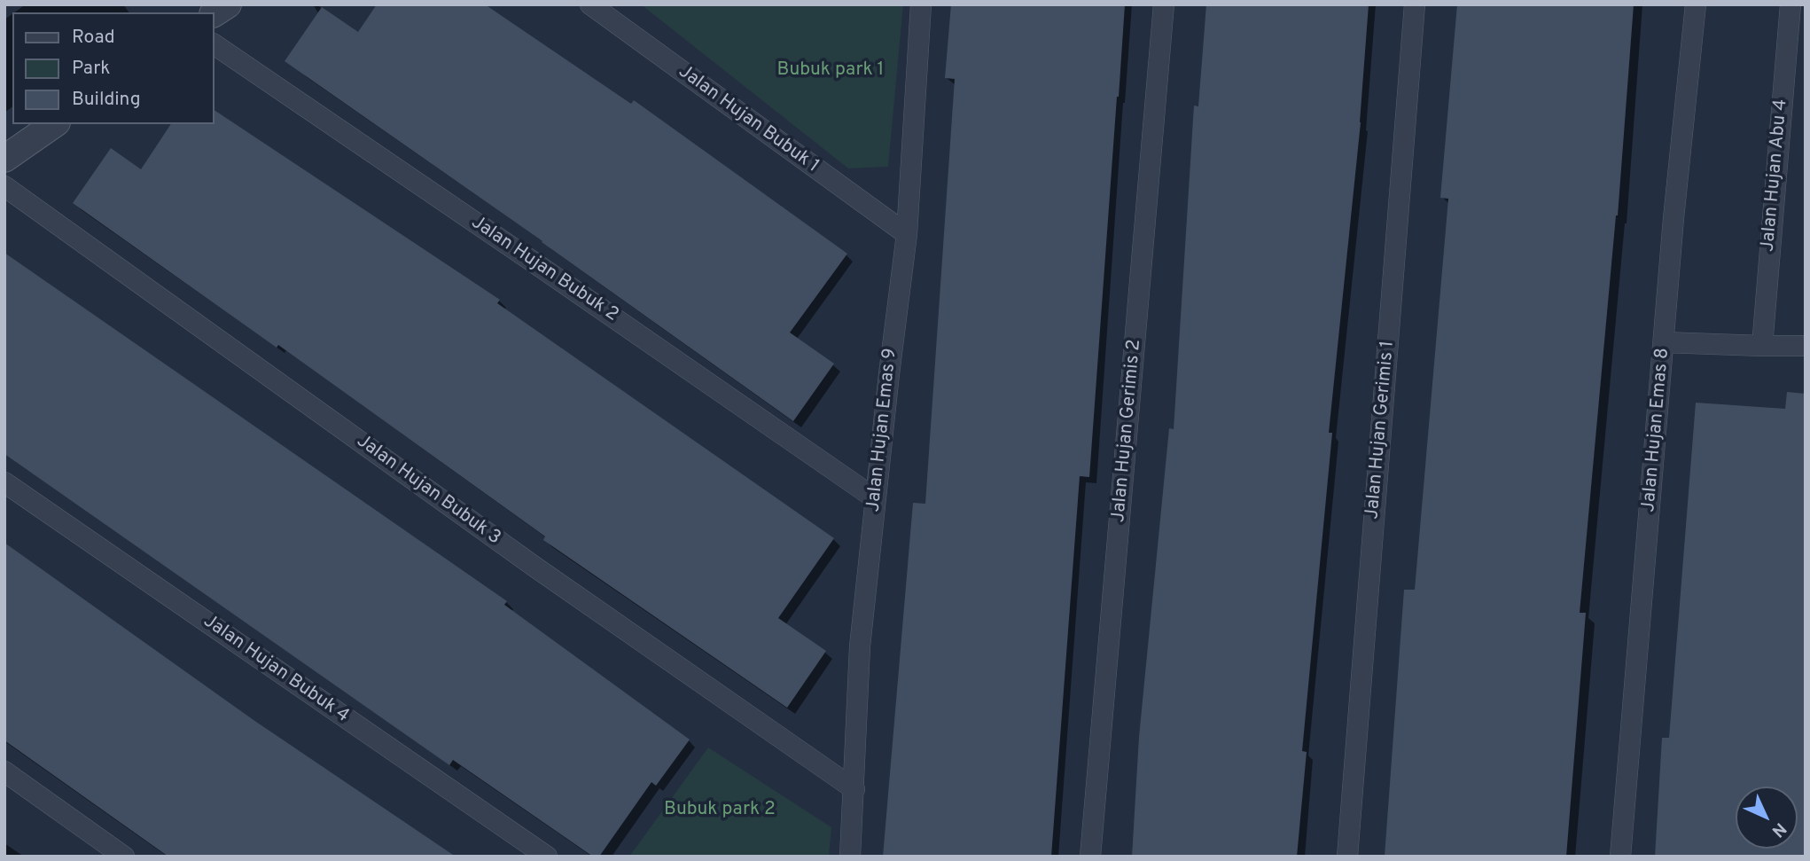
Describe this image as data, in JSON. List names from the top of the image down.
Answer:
{
  "streets": {
    "street": [
      "Jalan Hujan Bubuk 1",
      "Jalan Hujan Abu 4",
      "Jalan Hujan Bubuk 2",
      "Jalan Hujan Emas 9",
      "Jalan Hujan Gerimis 1",
      "Jalan Hujan Emas 8",
      "Jalan Hujan Gerimis 2",
      "Jalan Hujan Bubuk 3",
      "Jalan Hujan Bubuk 4"
    ]
  },
  "crossings": [
    ["Jalan Hujan Bubuk 1", "Jalan Hujan Emas 9"],
    ["Jalan Hujan Bubuk 2", "Jalan Hujan Emas 9"],
    ["Jalan Hujan Emas 9", "Jalan Hujan Bubuk 3"]
  ],
  "parks": ["Bubuk park 1", "Bubuk park 2"],
  "legend": ["Road", "Park", "Building"],
  "north": "bottom right"
}
